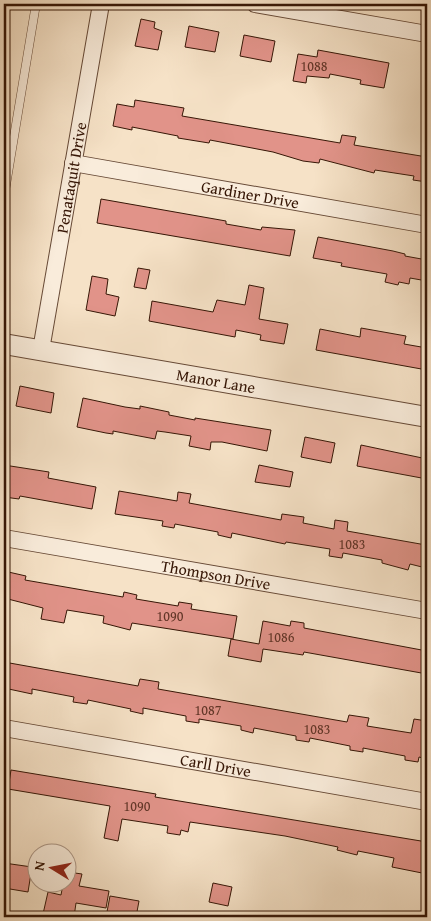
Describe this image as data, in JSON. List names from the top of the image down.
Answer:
{
  "streets": {
    "street": [
      "Penataquit Drive",
      "Gardiner Drive",
      "Manor Lane",
      "Thompson Drive",
      "Carll Drive"
    ]
  },
  "crossings": [
    ["Penataquit Drive", "Gardiner Drive"],
    ["Penataquit Drive", "Manor Lane"]
  ],
  "house_numbers": [
    "1088",
    "1083",
    "1090",
    "1086",
    "1087",
    "1083",
    "1090"
  ],
  "north": "left"
}
